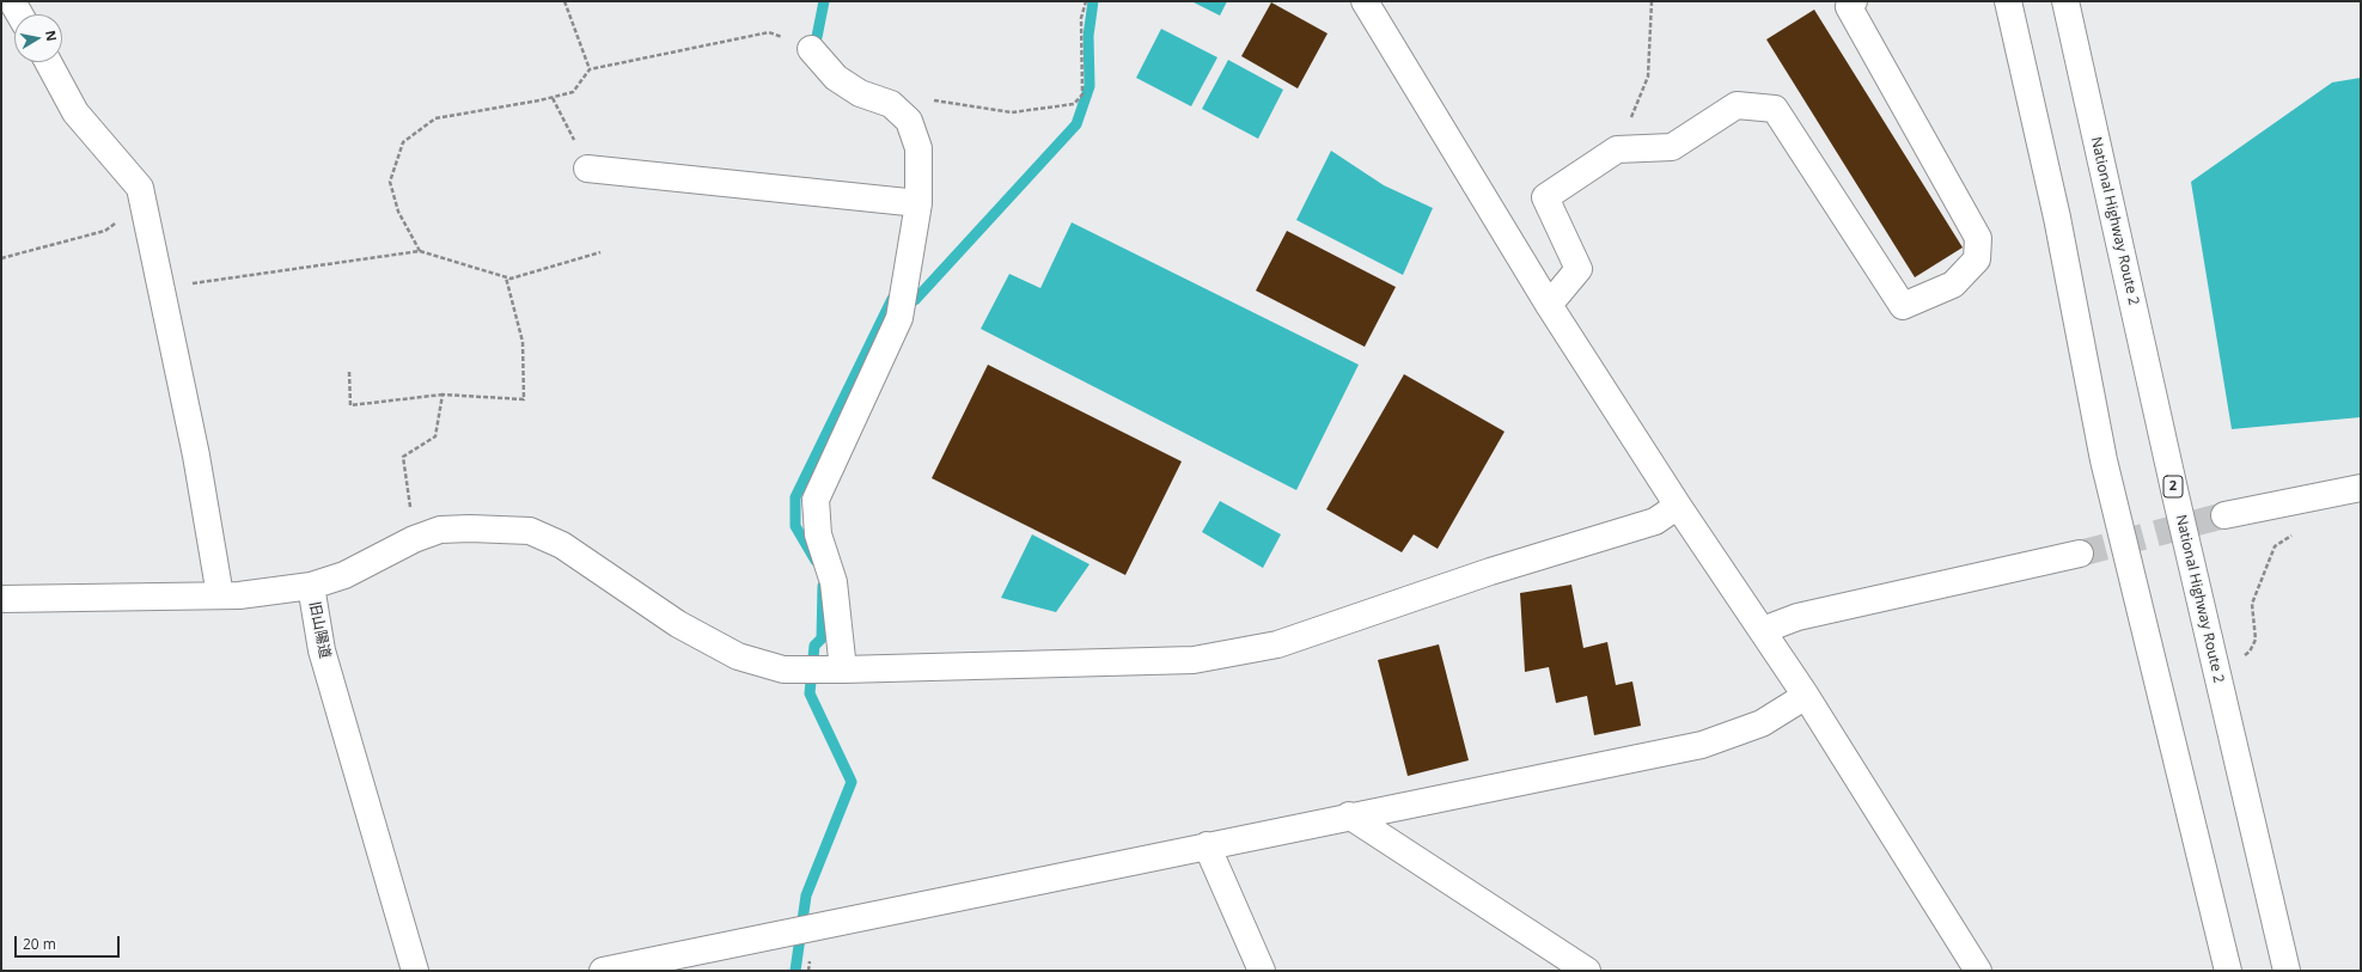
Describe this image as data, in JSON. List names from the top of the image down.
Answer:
{
  "streets": {
    "main road": ["National Highway Route 2", "2", "旧山陽道"]
  },
  "scale_bar": "20 m",
  "north": "right"
}
